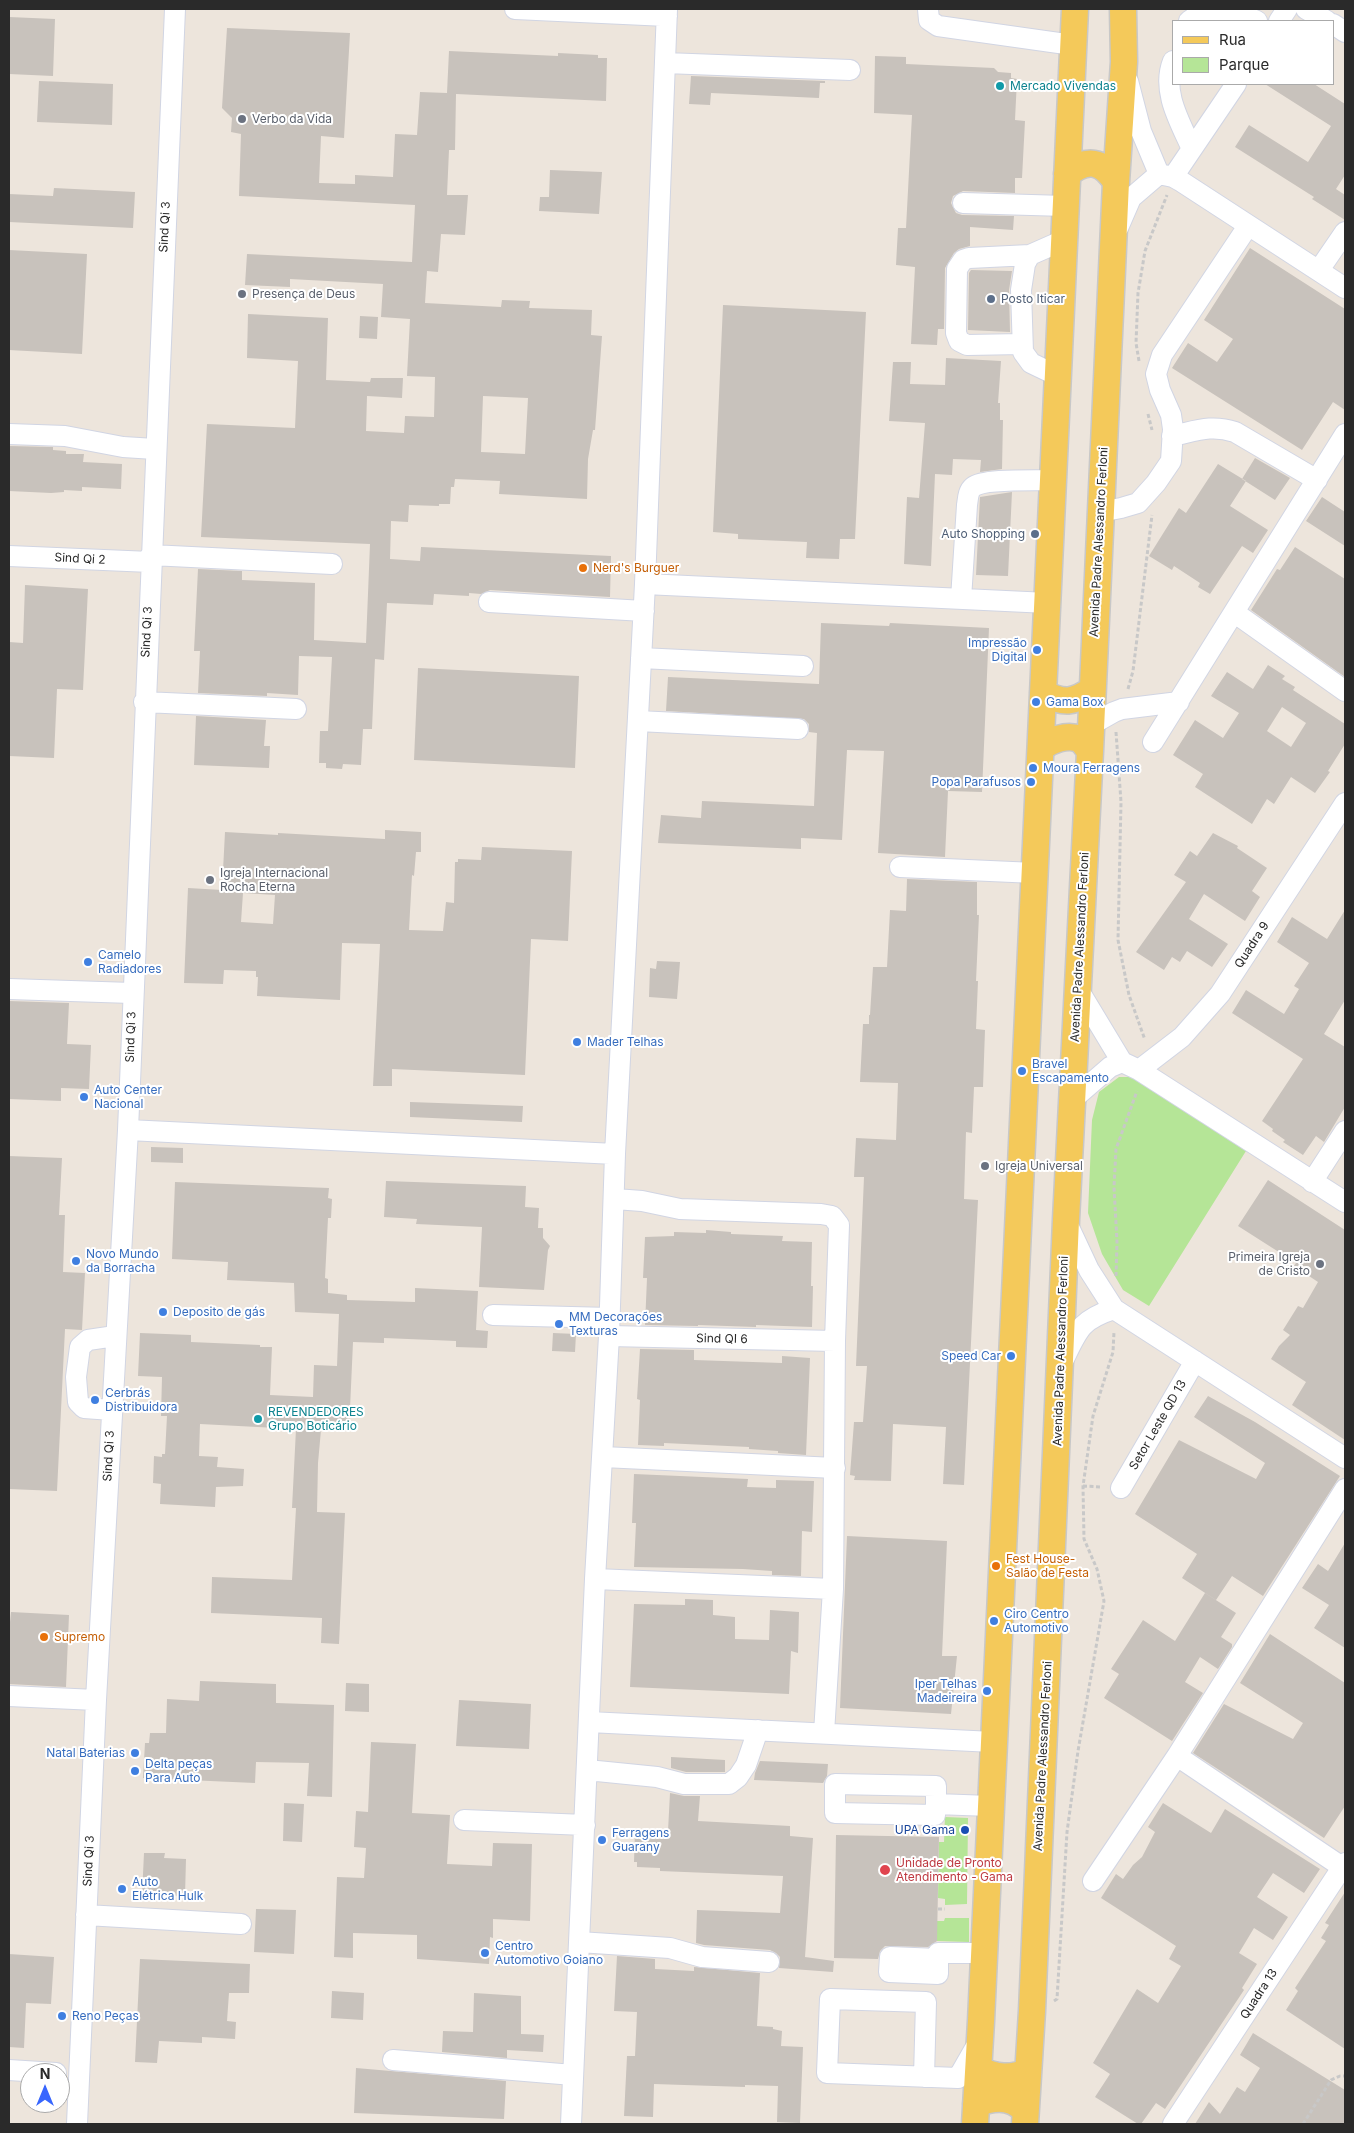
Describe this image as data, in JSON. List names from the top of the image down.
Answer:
{
  "streets": {
    "main road": ["Avenida Padre Alessandro Ferloni"],
    "street": [
      "Sind Qi 3",
      "Sind Qi 2",
      "Quadra 9",
      "Sind QI 6",
      "Setor Leste QD 13",
      "Quadra 13"
    ]
  },
  "crossings": [
    ["Sind Qi 3", "Sind Qi 2"],
    ["Avenida Padre Alessandro Ferloni", "Quadra 9"]
  ],
  "places": [
    "Mercado Vivendas",
    "Verbo da Vida",
    "Presença de Deus",
    "Posto Iticar",
    "Auto Shopping",
    "Nerd's Burguer",
    "Impressão Digital",
    "Gama Box",
    "Moura Ferragens",
    "Popa Parafusos",
    "Igreja Internacional Rocha Eterna",
    "Camelo Radiadores",
    "Mader Telhas",
    "Bravel Escapamento",
    "Auto Center Nacional",
    "Igreja Universal",
    "Novo Mundo da Borracha",
    "Primeira Igreja de Cristo",
    "Deposito de gás",
    "MM Decorações Texturas",
    "Speed Car",
    "Cerbrás Distribuidora",
    "REVENDEDORES Grupo Boticário",
    "Fest House- Salão de Festa",
    "Ciro Centro Automotivo",
    "Supremo",
    "Iper Telhas Madeireira",
    "Natal Baterias",
    "Delta peças Para Auto",
    "UPA Gama",
    "Ferragens Guarany",
    "Unidade de Pronto Atendimento - Gama",
    "Auto Elétrica Hulk",
    "Centro Automotivo Goiano",
    "Reno Peças"
  ],
  "legend": ["Rua", "Parque"],
  "north": "top"
}
